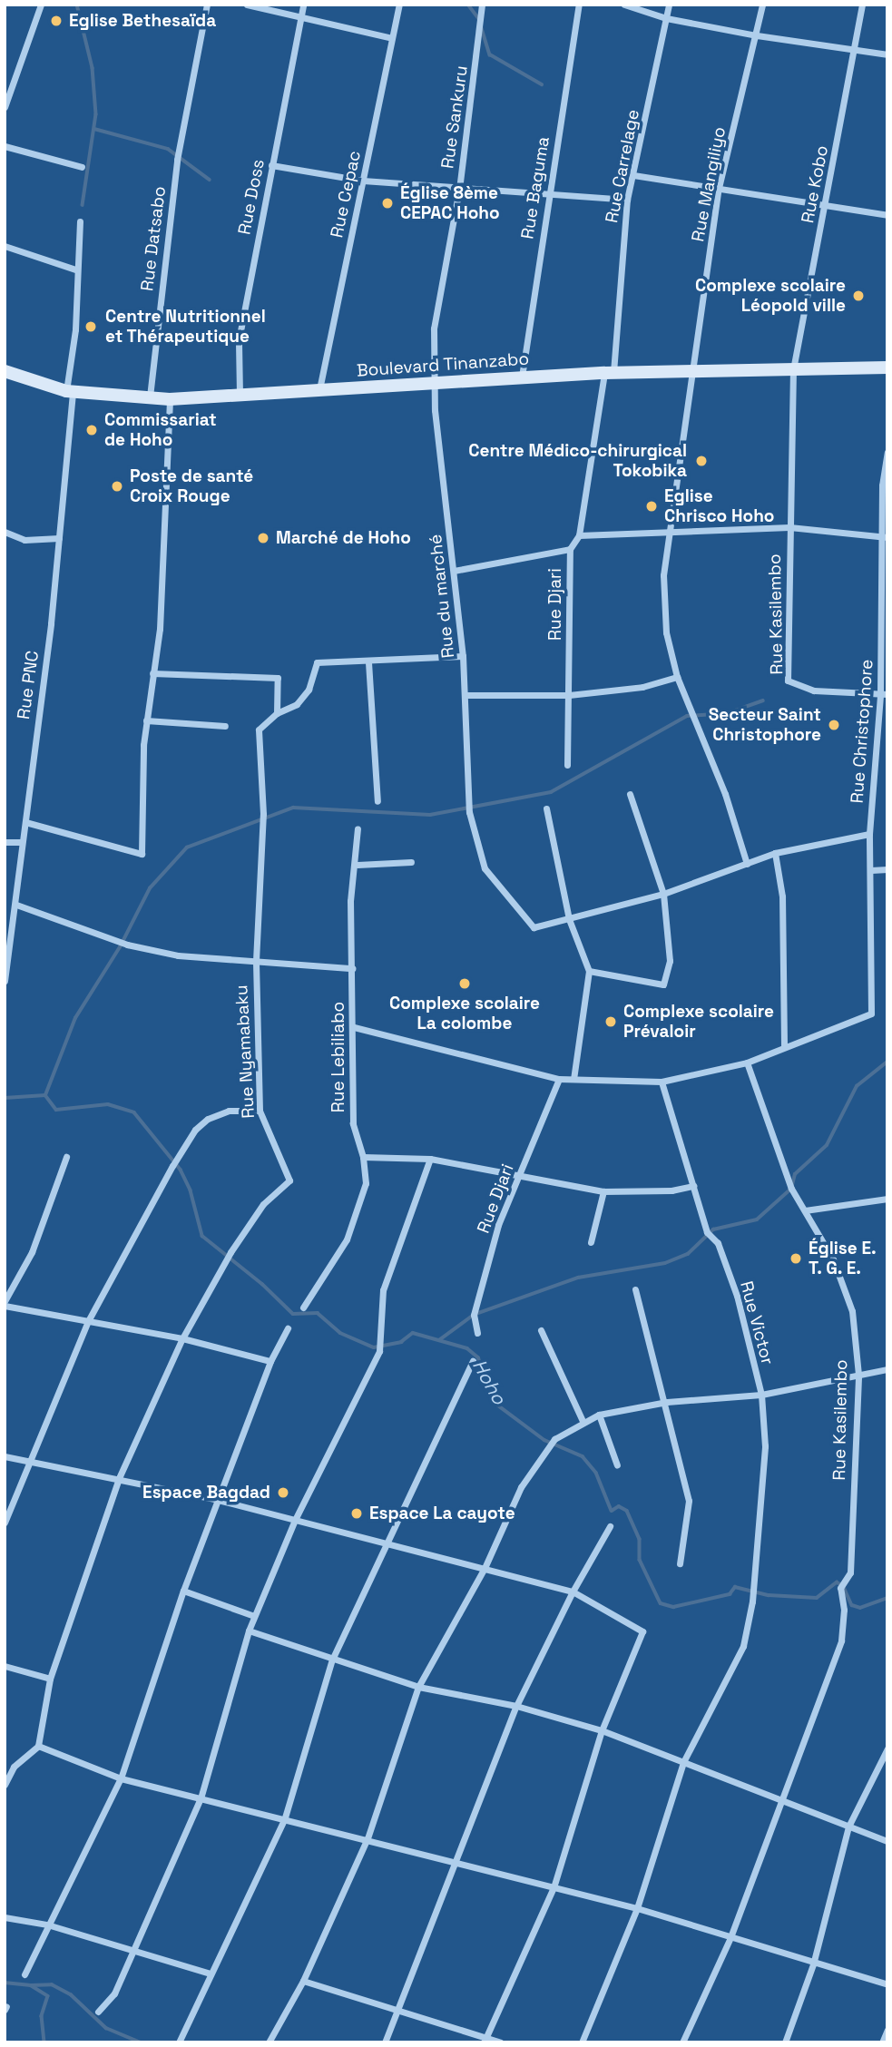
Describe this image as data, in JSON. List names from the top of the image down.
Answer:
{
  "streets": {
    "street": [
      "Rue Sankuru",
      "Rue Carrelage",
      "Rue Mangiliyo",
      "Rue Kobo",
      "Rue Baguma",
      "Rue Cepac",
      "Rue Doss",
      "Rue Datsabo",
      "Boulevard Tinanzabo",
      "Rue du marché",
      "Rue Djari",
      "Rue Kasilembo",
      "Rue PNC",
      "Rue Christophore",
      "Rue Nyamabaku",
      "Rue Lebiliabo",
      "Rue Victor"
    ]
  },
  "crossings": [
    ["Rue Sankuru", "Boulevard Tinanzabo"],
    ["Rue Sankuru", "Rue du marché"],
    ["Rue Carrelage", "Boulevard Tinanzabo"],
    ["Rue Carrelage", "Rue Djari"],
    ["Rue Mangiliyo", "Boulevard Tinanzabo"],
    ["Rue Kobo", "Boulevard Tinanzabo"],
    ["Rue Kobo", "Rue Kasilembo"],
    ["Rue Baguma", "Boulevard Tinanzabo"],
    ["Rue Cepac", "Boulevard Tinanzabo"],
    ["Rue Doss", "Boulevard Tinanzabo"],
    ["Rue Datsabo", "Boulevard Tinanzabo"],
    ["Boulevard Tinanzabo", "Rue du marché"],
    ["Boulevard Tinanzabo", "Rue Djari"],
    ["Boulevard Tinanzabo", "Rue Kasilembo"],
    ["Boulevard Tinanzabo", "Rue PNC"],
    ["Rue Kasilembo", "Rue Christophore"]
  ],
  "water": ["Hoho"],
  "places": [
    "Eglise Bethesaïda",
    "Église 8ème CEPAC Hoho",
    "Complexe scolaire Léopold ville",
    "Centre Nutritionnel et Thérapeutique",
    "Commissariat de Hoho",
    "Centre Médico-chirurgical Tokobika",
    "Poste de santé Croix Rouge",
    "Eglise Chrisco Hoho",
    "Marché de Hoho",
    "Secteur Saint Christophore",
    "Complexe scolaire La colombe",
    "Complexe scolaire Prévaloir",
    "Église E. T. G. E.",
    "Espace Bagdad",
    "Espace La cayote"
  ]
}
